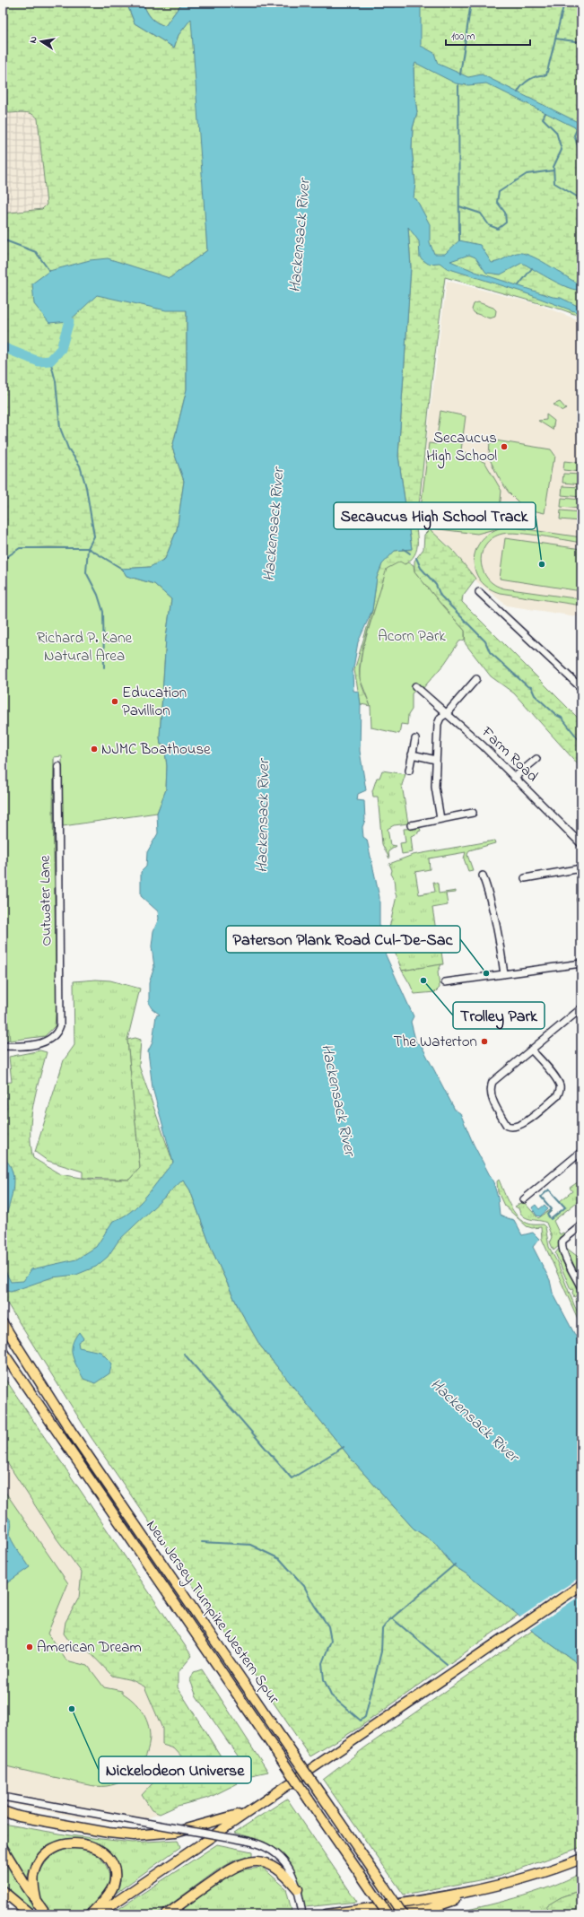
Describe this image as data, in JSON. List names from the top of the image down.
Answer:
{
  "streets": {
    "highway": ["New Jersey Turnpike Western Spur"],
    "street": ["Farm Road", "Outwater Lane"]
  },
  "water": ["Hackensack River"],
  "parks": ["Acorn Park", "Richard P. Kane Natural Area"],
  "places": [
    "Secaucus High School",
    "Secaucus High School Track",
    "Education Pavillion",
    "NJMC Boathouse",
    "Paterson Plank Road Cul-De-Sac",
    "Trolley Park",
    "The Waterton",
    "American Dream",
    "Nickelodeon Universe"
  ],
  "scale_bar": "100 m",
  "north": "left"
}
